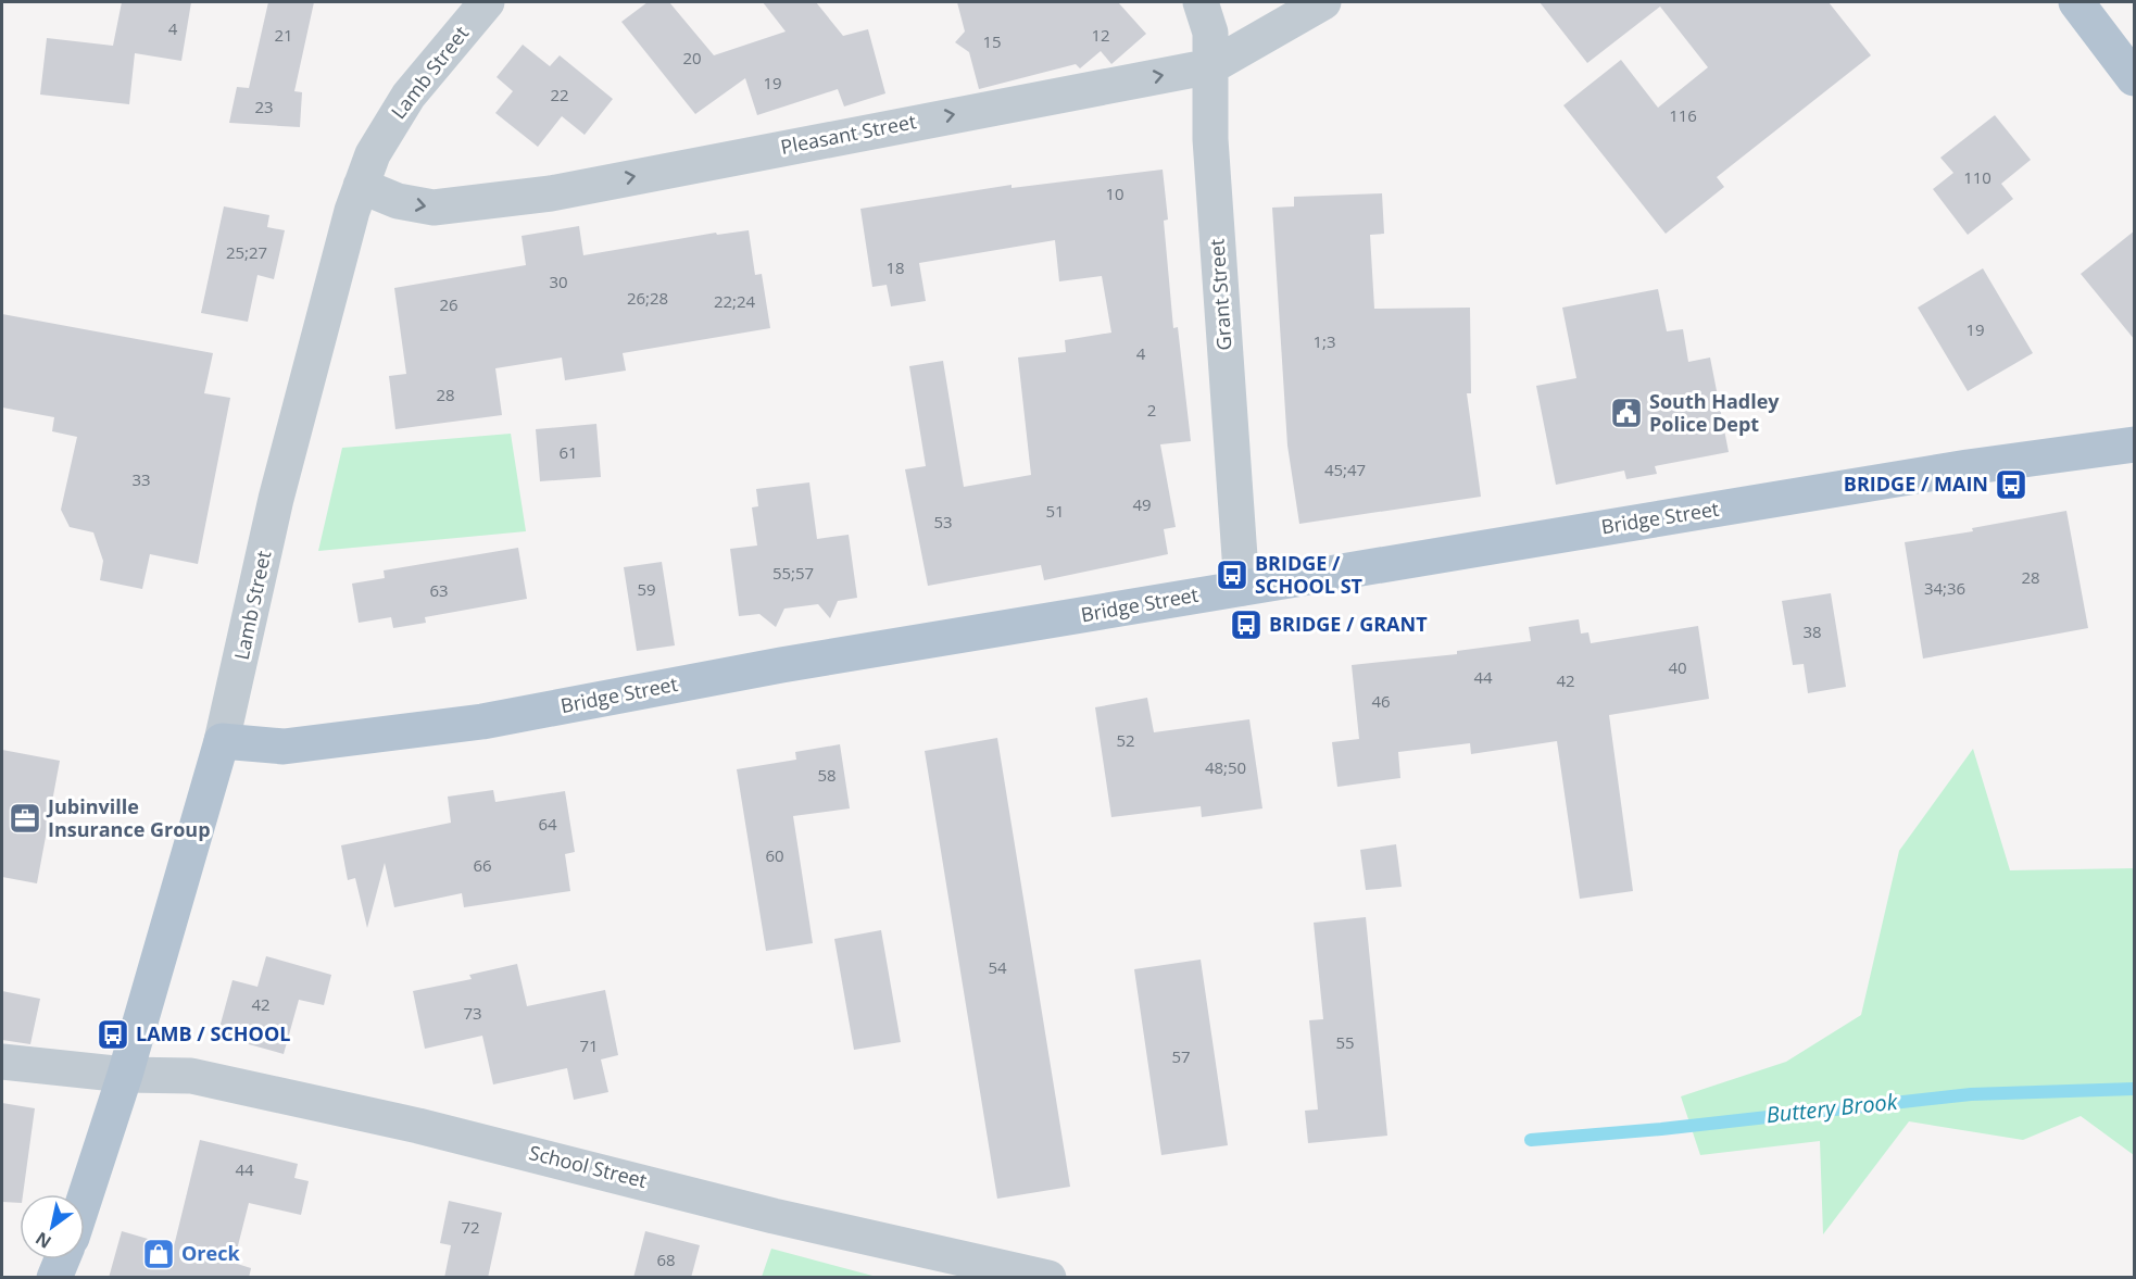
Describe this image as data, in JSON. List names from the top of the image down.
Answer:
{
  "streets": {
    "main road": ["Lamb Street", "Bridge Street"],
    "street": ["Pleasant Street", "Grant Street", "School Street"]
  },
  "crossings": [
    ["Lamb Street", "Pleasant Street"],
    ["Lamb Street", "Bridge Street"],
    ["Lamb Street", "School Street"],
    ["Pleasant Street", "Grant Street"],
    ["Grant Street", "Bridge Street"]
  ],
  "one_way": ["Pleasant Street"],
  "water": ["Buttery Brook"],
  "places": {
    "public building": ["South Hadley Police Dept"],
    "bus stop": [
      "BRIDGE / MAIN",
      "BRIDGE / SCHOOL ST",
      "BRIDGE / GRANT",
      "LAMB / SCHOOL"
    ],
    "office": ["Jubinville Insurance Group"],
    "shop": ["Oreck"]
  },
  "house_numbers": [
    "4",
    "21",
    "12",
    "15",
    "20",
    "19",
    "22",
    "23",
    "116",
    "110",
    "10",
    "25;27",
    "18",
    "30",
    "26;28",
    "22;24",
    "26",
    "19",
    "1;3",
    "4",
    "28",
    "2",
    "61",
    "45;47",
    "33",
    "49",
    "51",
    "53",
    "55;57",
    "28",
    "34;36",
    "59",
    "63",
    "38",
    "40",
    "44",
    "42",
    "46",
    "52",
    "48;50",
    "58",
    "64",
    "60",
    "66",
    "54",
    "42",
    "73",
    "55",
    "71",
    "57",
    "44",
    "72",
    "68"
  ],
  "north": "bottom left"
}
